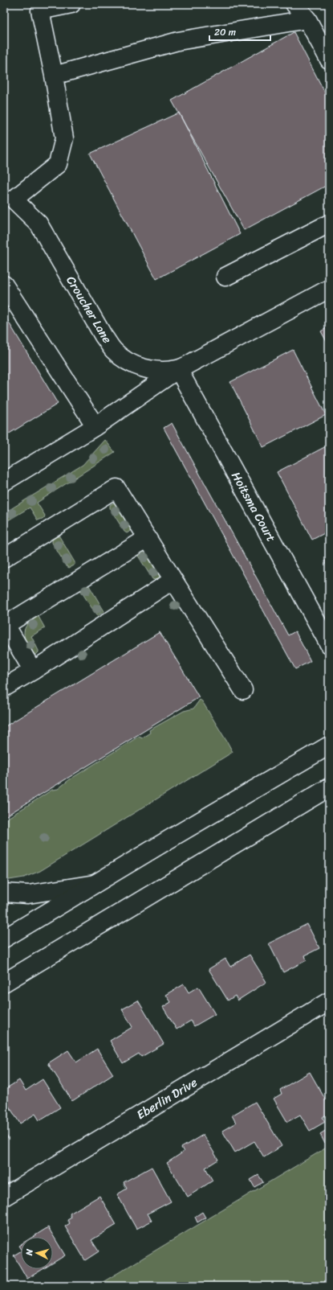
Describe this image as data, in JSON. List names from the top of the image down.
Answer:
{
  "streets": {
    "main road": ["Croucher Lane", "Hoitsma Court", "Eberlin Drive"]
  },
  "crossings": [
    ["Croucher Lane", "Hoitsma Court"]
  ],
  "scale_bar": "20 m",
  "north": "left"
}
